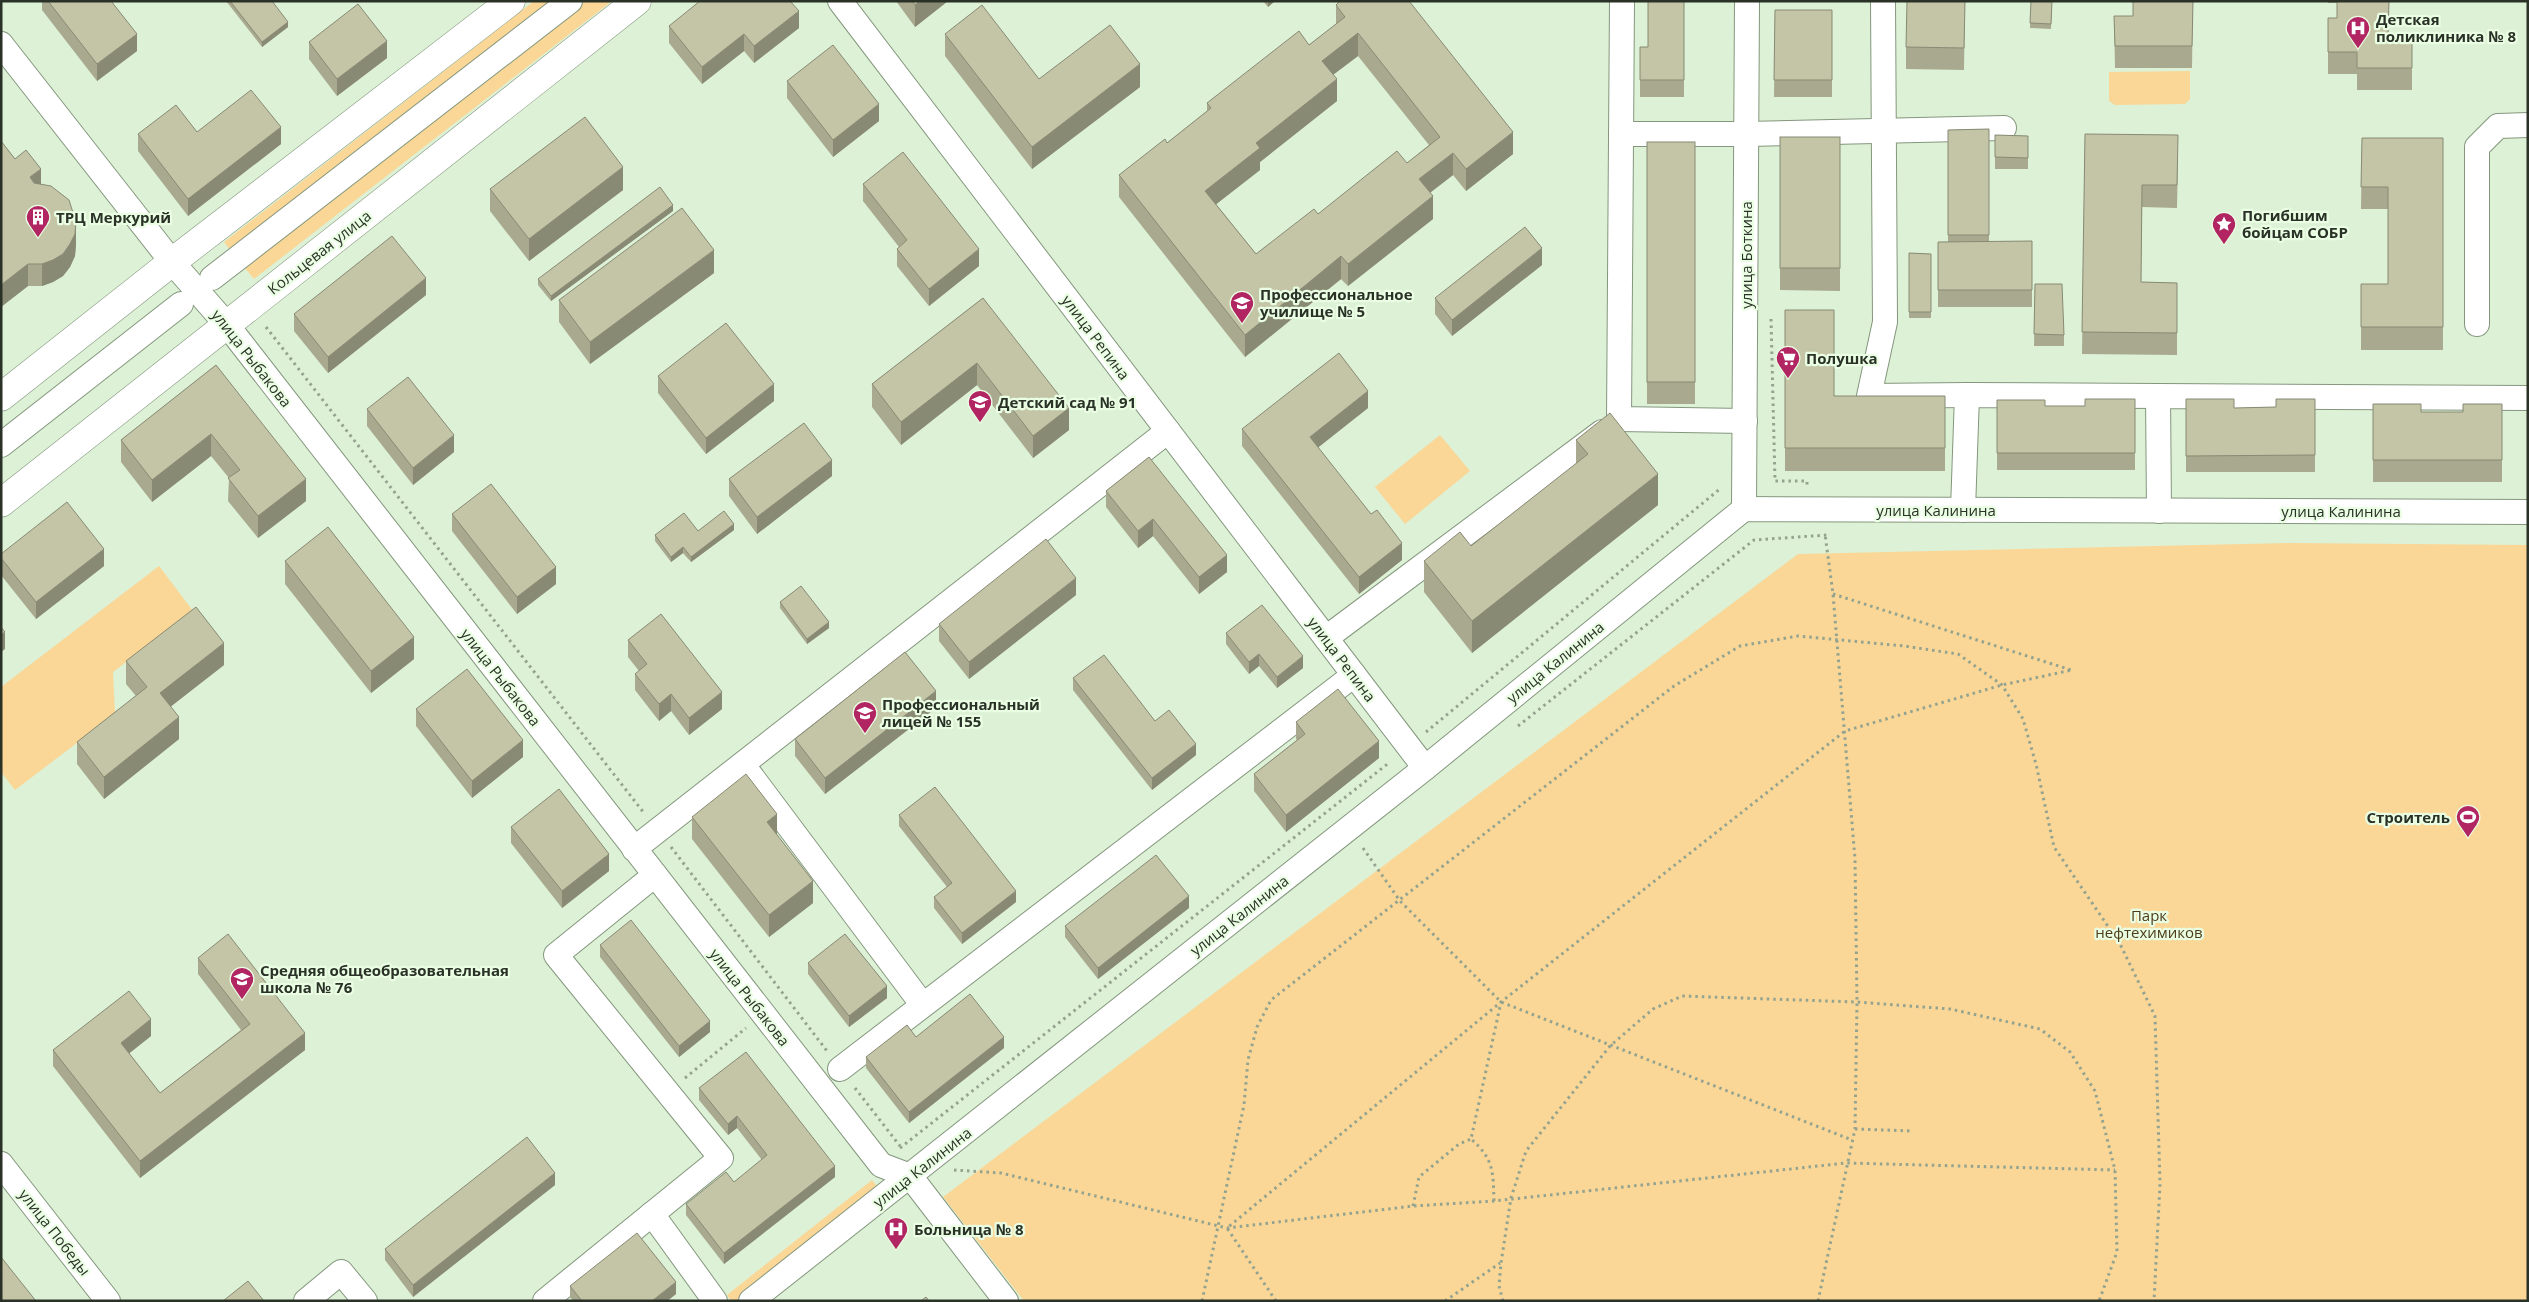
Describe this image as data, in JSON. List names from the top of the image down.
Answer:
{
  "streets": {
    "main road": ["Кольцевая улица"],
    "street": [
      "улица Боткина",
      "улица Репина",
      "улица Рыбакова",
      "улица Калинина",
      "улица Победы"
    ]
  },
  "crossings": [
    ["Кольцевая улица", "улица Рыбакова"],
    ["улица Боткина", "улица Калинина"],
    ["улица Репина", "улица Калинина"],
    ["улица Рыбакова", "улица Калинина"]
  ],
  "parks": ["Парк нефтехимиков"],
  "places": {
    "hospital": ["Детская поликлиника № 8", "Больница № 8"],
    "building": ["ТРЦ Меркурий"],
    "place": ["Погибшим бойцам СОБР"],
    "school or university": [
      "Профессиональное училище № 5",
      "Детский сад № 91",
      "Профессиональный лицей № 155",
      "Средняя общеобразовательная школа № 76"
    ],
    "supermarket": ["Полушка"],
    "sports": ["Строитель"]
  }
}
